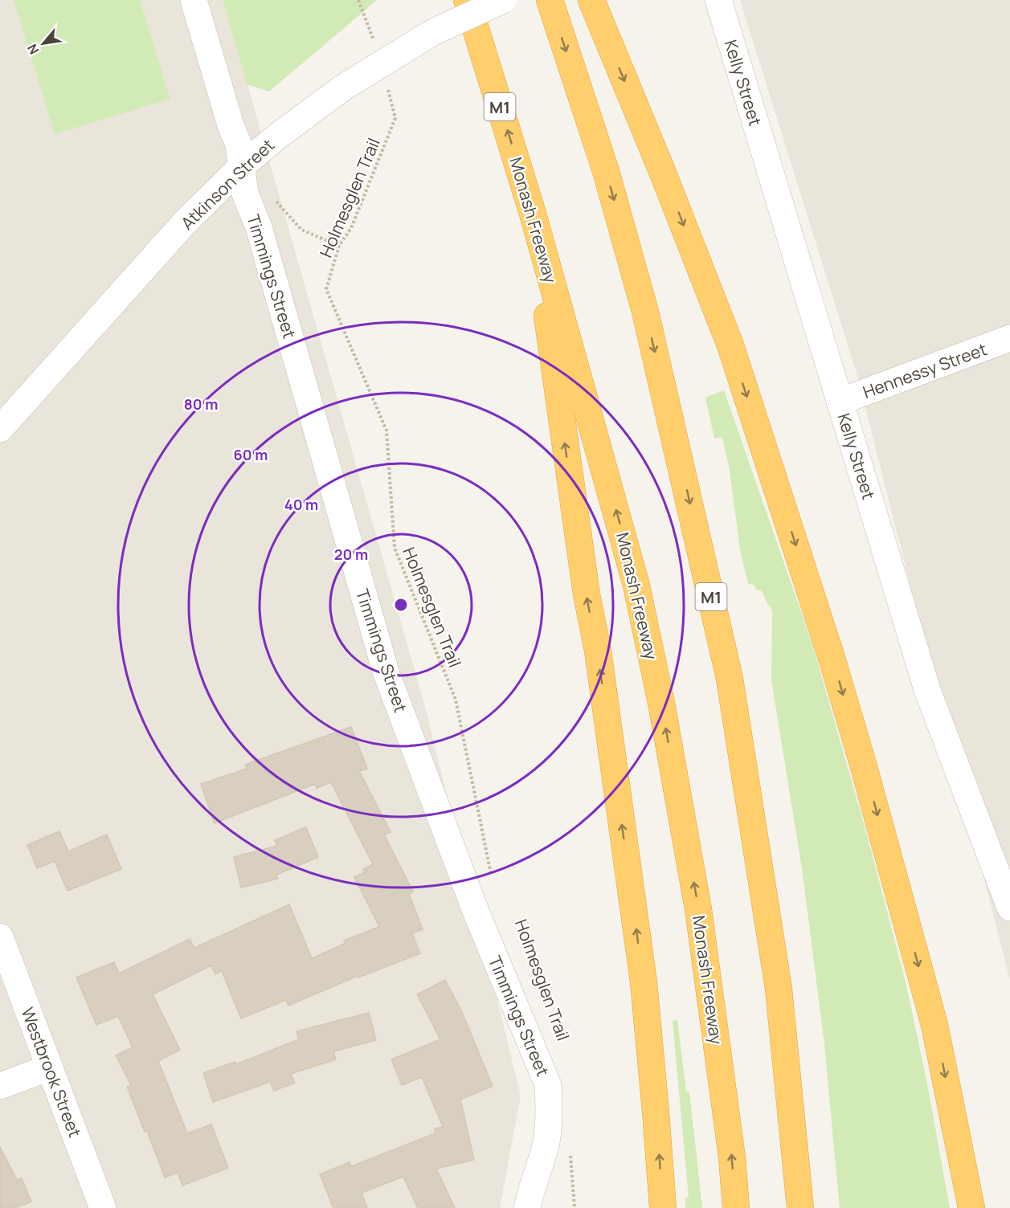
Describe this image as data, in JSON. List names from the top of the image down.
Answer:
{
  "streets": {
    "highway": ["M1", "Monash Freeway"],
    "street": [
      "Kelly Street",
      "Atkinson Street",
      "Timmings Street",
      "Hennessy Street",
      "Westbrook Street"
    ],
    "path": ["Holmesglen Trail"]
  },
  "crossings": [
    ["Kelly Street", "Hennessy Street"],
    ["Atkinson Street", "Timmings Street"]
  ],
  "north": "bottom left",
  "rings": [
    "80 m",
    "60 m",
    "40 m",
    "20 m"
  ]
}
